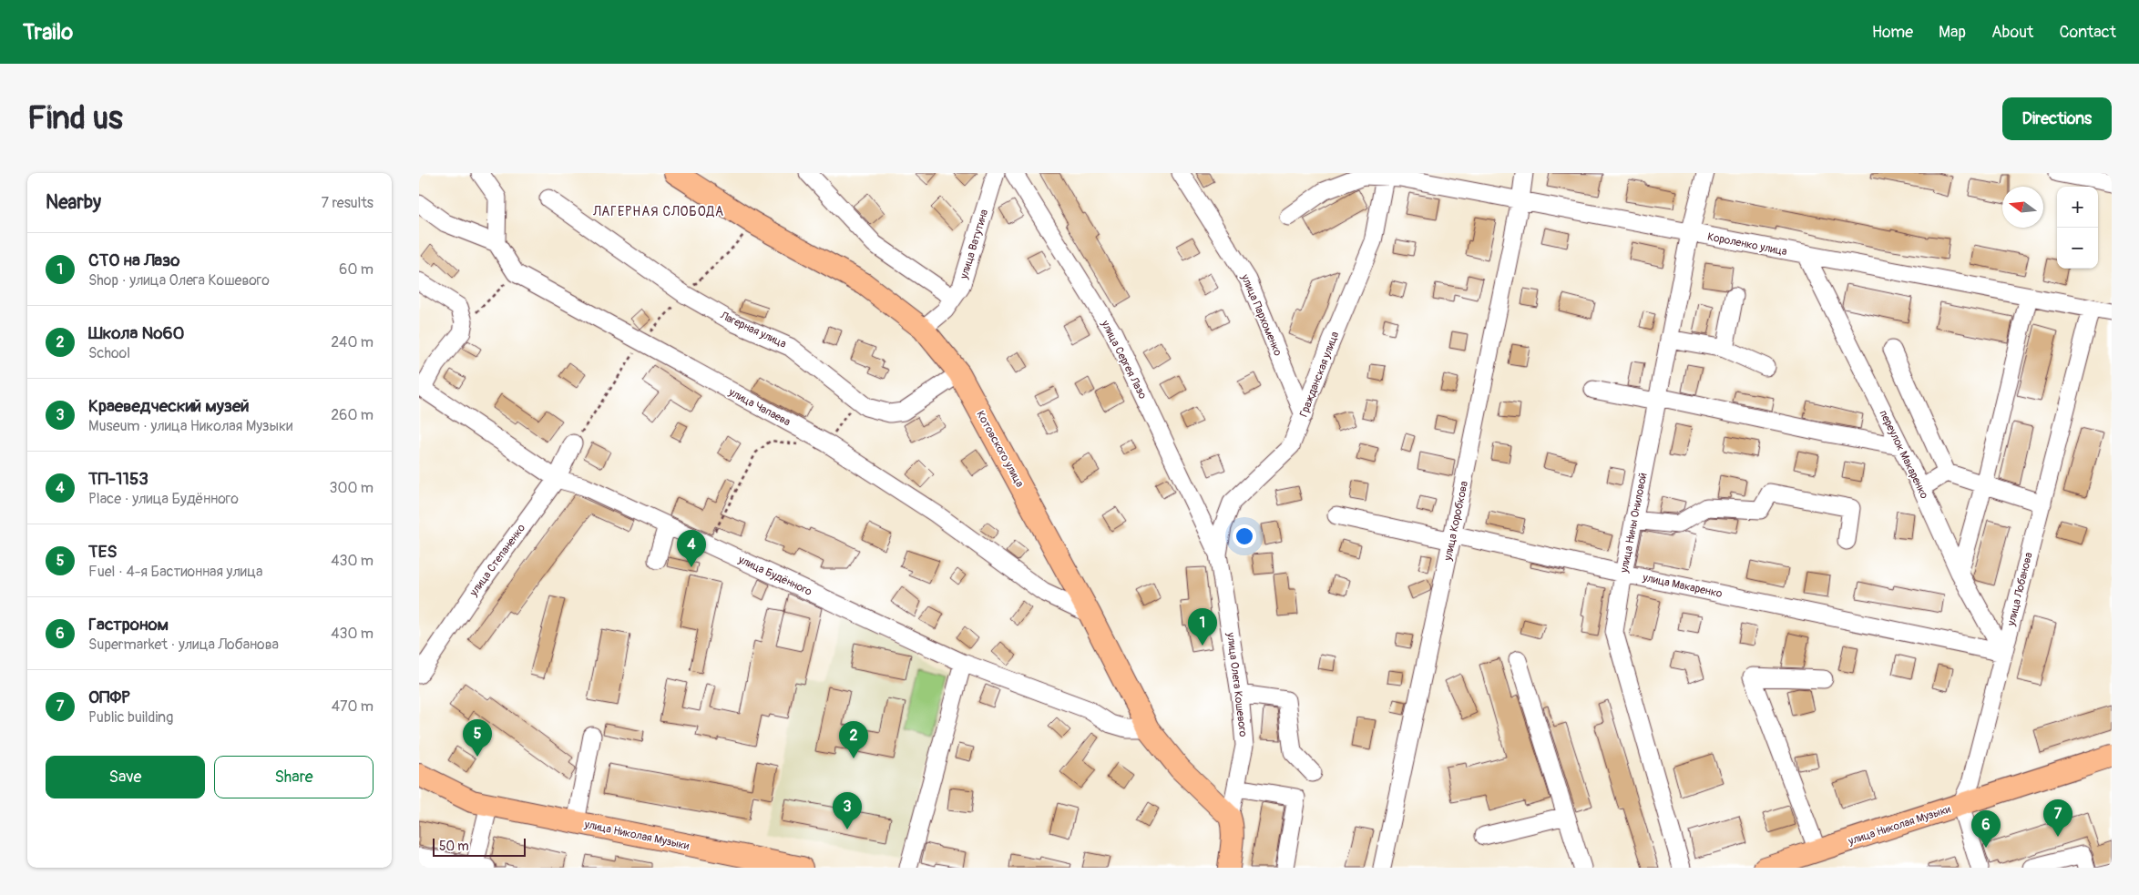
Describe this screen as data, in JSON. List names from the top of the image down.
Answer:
{
  "streets": {
    "main road": ["Котовского улица", "улица Олега Кошевого", "улица Николая Музыки"],
    "street": [
      "улица Ватутина",
      "Короленко улица",
      "улица Пархоменко",
      "Лагерная улица",
      "улица Сергея Лазо",
      "Гражданская улица",
      "улица Чапаева",
      "переулок Макаренко",
      "улица Коробкова",
      "улица Нины Ониловой",
      "улица Степаненко",
      "улица Будённого",
      "улица Макаренко",
      "улица Лобанова"
    ]
  },
  "crossings": [
    ["улица Ватутина", "Котовского улица"],
    ["Короленко улица", "Гражданская улица"],
    ["Короленко улица", "переулок Макаренко"],
    ["Короленко улица", "улица Коробкова"],
    ["Короленко улица", "улица Нины Ониловой"],
    ["Короленко улица", "улица Лобанова"],
    ["улица Пархоменко", "Гражданская улица"],
    ["Лагерная улица", "Котовского улица"],
    ["улица Сергея Лазо", "Гражданская улица"],
    ["улица Сергея Лазо", "улица Олега Кошевого"],
    ["Гражданская улица", "улица Олега Кошевого"],
    ["улица Чапаева", "Котовского улица"],
    ["Котовского улица", "улица Будённого"],
    ["Котовского улица", "улица Олега Кошевого"],
    ["переулок Макаренко", "улица Макаренко"],
    ["переулок Макаренко", "улица Лобанова"],
    ["улица Коробкова", "улица Макаренко"],
    ["улица Нины Ониловой", "улица Макаренко"],
    ["улица Степаненко", "улица Будённого"],
    ["улица Макаренко", "улица Лобанова"],
    ["улица Лобанова", "улица Николая Музыки"]
  ],
  "districts": ["ЛАГЕРНАЯ СЛОБОДА"],
  "scale_bar": "50 m",
  "north": "left",
  "page": {
    "header": "Trailo",
    "nav": [
      "Home",
      "Map",
      "About",
      "Contact"
    ],
    "buttons": [
      "Directions",
      ["Save", "Share"]
    ],
    "title": "Find us",
    "heading": ["Nearby", "7 results"],
    "map_buttons": ["+", "−"],
    "list": [
      {
        "mark": "1",
        "name": "СТО на Лазо",
        "note": "Shop · улица Олега Кошевого",
        "value": "60 m"
      },
      {
        "mark": "2",
        "name": "Школа №60",
        "note": "School",
        "value": "240 m"
      },
      {
        "mark": "3",
        "name": "Краеведческий музей",
        "note": "Museum · улица Николая Музыки",
        "value": "260 m"
      },
      {
        "mark": "4",
        "name": "ТП-1153",
        "note": "Place · улица Будённого",
        "value": "300 m"
      },
      {
        "mark": "5",
        "name": "TES",
        "note": "Fuel · 4-я Бастионная улица",
        "value": "430 m"
      },
      {
        "mark": "6",
        "name": "Гастроном",
        "note": "Supermarket · улица Лобанова",
        "value": "430 m"
      },
      {
        "mark": "7",
        "name": "ОПФР",
        "note": "Public building",
        "value": "470 m"
      }
    ],
    "pins": [
      "4",
      "1",
      "5",
      "2",
      "3",
      "7",
      "6"
    ],
    "scale": "50 m"
  }
}
